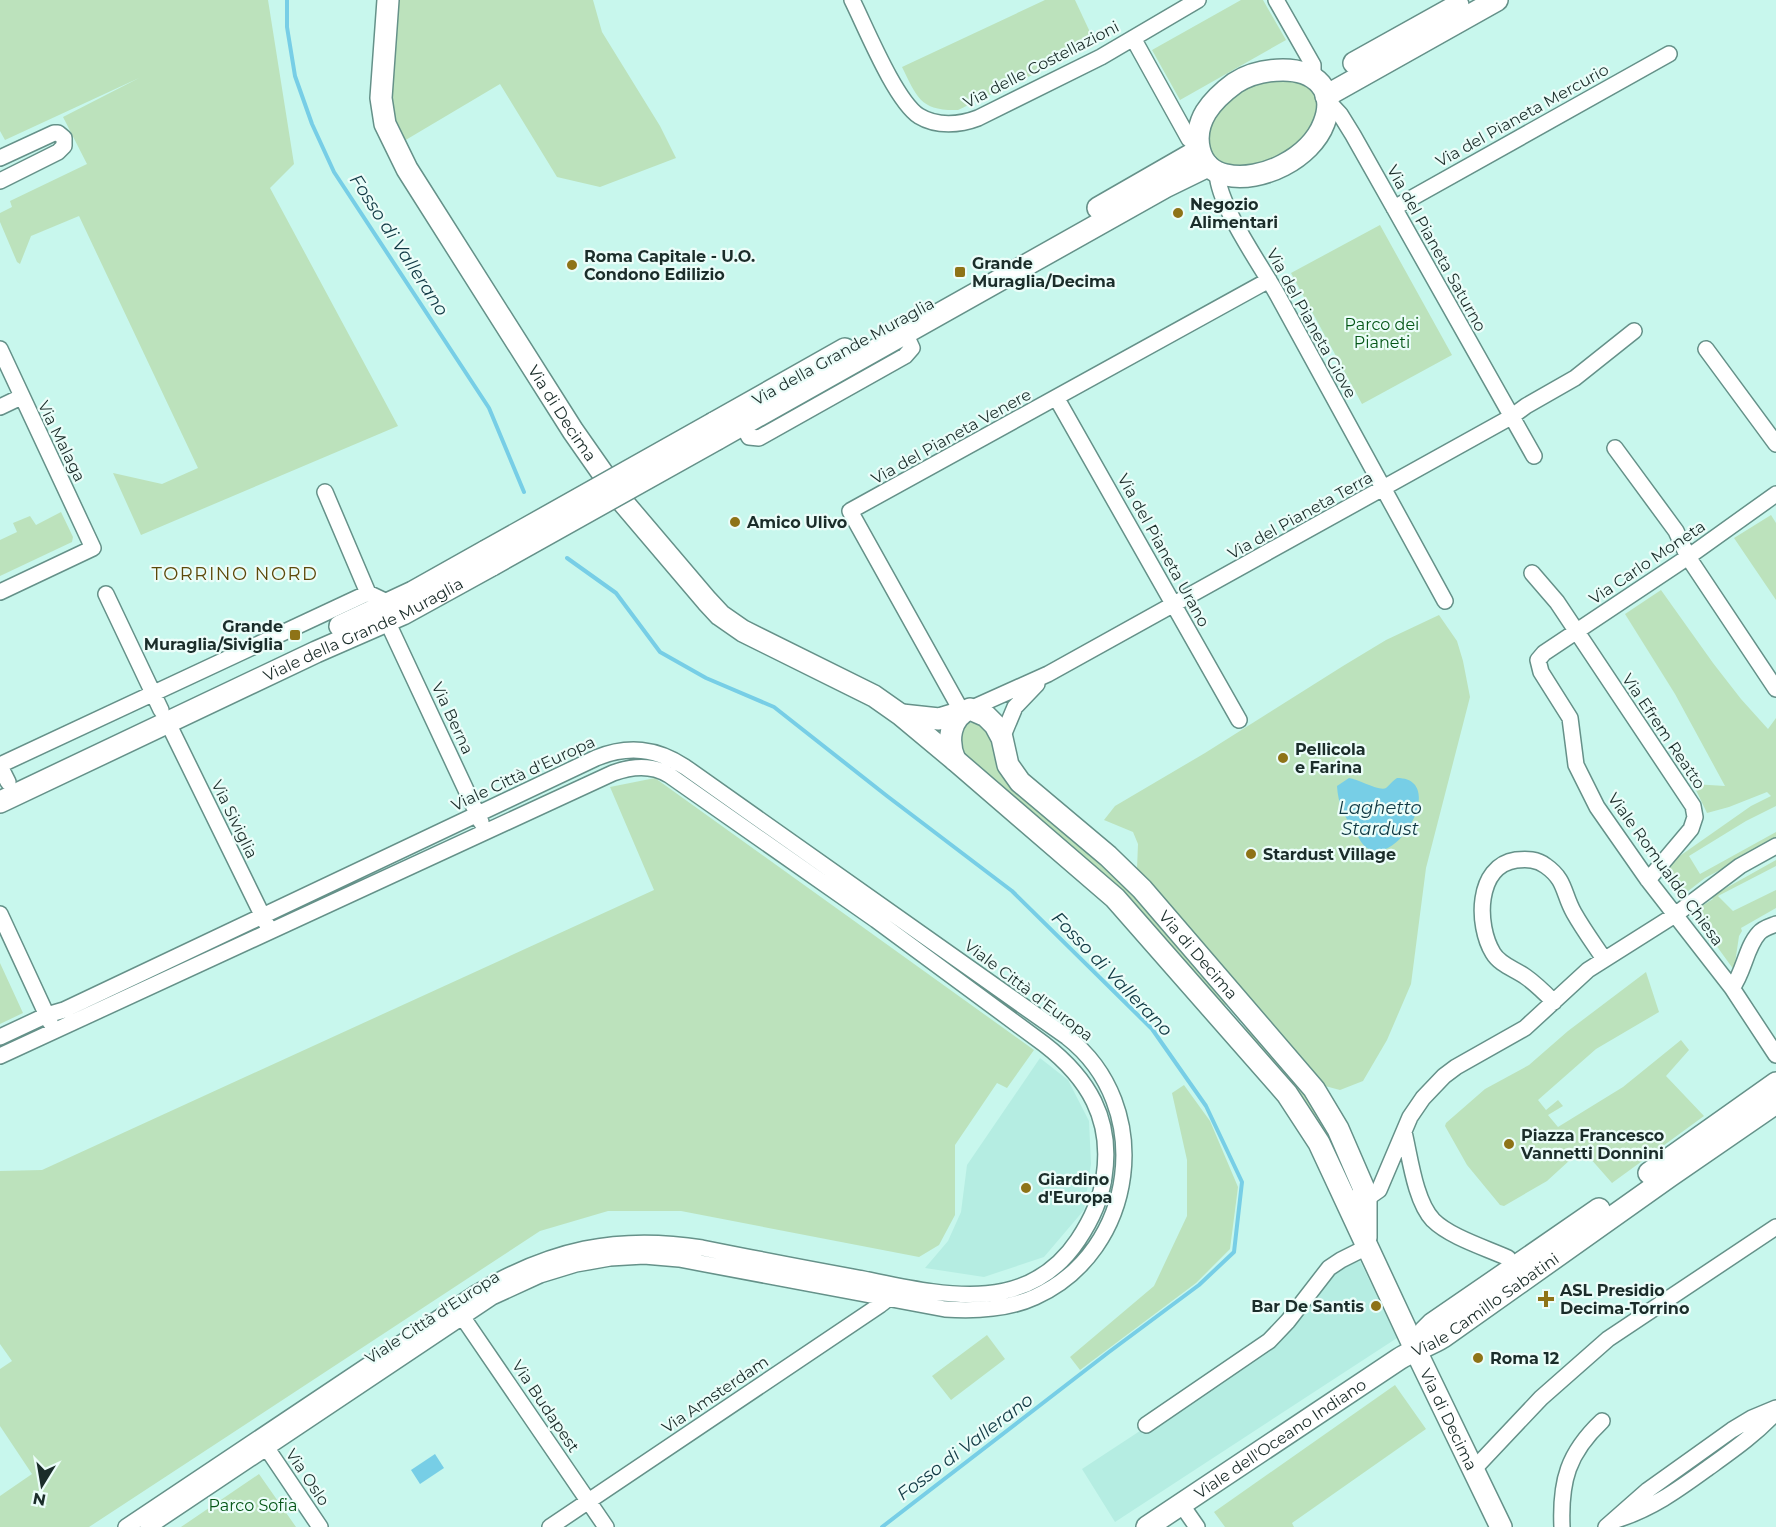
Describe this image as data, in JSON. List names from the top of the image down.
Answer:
{
  "streets": {
    "street": [
      "Via delle Costellazioni",
      "Via del Pianeta Mercurio",
      "Via del Pianeta Saturno",
      "Via del Pianeta Giove",
      "Via della Grande Muraglia",
      "Via di Decima",
      "Via del Pianeta Venere",
      "Via Malaga",
      "Via del Pianeta Terra",
      "Via del Pianeta Urano",
      "Via Carlo Moneta",
      "Viale della Grande Muraglia",
      "Via Berna",
      "Via Efrem Reatto",
      "Viale Città d'Europa",
      "Via Siviglia",
      "Viale Romualdo Chiesa",
      "Viale Camillo Sabatini",
      "Via Amsterdam",
      "Via Budapest",
      "Viale dell'Oceano Indiano",
      "Via Oslo"
    ]
  },
  "crossings": [
    ["Via delle Costellazioni", "Via del Pianeta Giove"],
    ["Via del Pianeta Mercurio", "Via del Pianeta Saturno"],
    ["Via del Pianeta Saturno", "Via del Pianeta Giove"],
    ["Via del Pianeta Saturno", "Via della Grande Muraglia"],
    ["Via del Pianeta Saturno", "Via del Pianeta Terra"],
    ["Via del Pianeta Giove", "Via della Grande Muraglia"],
    ["Via del Pianeta Giove", "Via del Pianeta Venere"],
    ["Via del Pianeta Giove", "Via del Pianeta Terra"],
    ["Via della Grande Muraglia", "Viale della Grande Muraglia"],
    ["Via di Decima", "Via del Pianeta Venere"],
    ["Via di Decima", "Via del Pianeta Terra"],
    ["Via di Decima", "Viale Camillo Sabatini"],
    ["Via di Decima", "Viale dell'Oceano Indiano"],
    ["Via del Pianeta Venere", "Via del Pianeta Terra"],
    ["Via del Pianeta Venere", "Via del Pianeta Urano"],
    ["Via del Pianeta Terra", "Via del Pianeta Urano"],
    ["Via Carlo Moneta", "Via Efrem Reatto"],
    ["Via Carlo Moneta", "Viale Romualdo Chiesa"],
    ["Viale della Grande Muraglia", "Via Berna"],
    ["Viale della Grande Muraglia", "Via Siviglia"],
    ["Via Berna", "Viale Città d'Europa"],
    ["Via Efrem Reatto", "Viale Romualdo Chiesa"],
    ["Viale Città d'Europa", "Via Siviglia"],
    ["Viale Città d'Europa", "Via Amsterdam"],
    ["Viale Città d'Europa", "Via Budapest"],
    ["Viale Città d'Europa", "Via Oslo"],
    ["Viale Camillo Sabatini", "Viale dell'Oceano Indiano"],
    ["Via Amsterdam", "Via Budapest"]
  ],
  "districts": ["TORRINO NORD"],
  "water": ["Fosso di Vallerano", "Laghetto Stardust"],
  "parks": ["Parco dei Pianeti", "Parco Sofia"],
  "places": {
    "other": [
      "Negozio Alimentari",
      "Roma Capitale - U.O. Condono Edilizio",
      "Amico Ulivo",
      "Pellicola e Farina",
      "Stardust Village",
      "Piazza Francesco Vannetti Donnini",
      "Giardino d'Europa",
      "Bar De Santis",
      "Roma 12"
    ],
    "transit": ["Grande Muraglia/Decima", "Grande Muraglia/Siviglia"],
    "health": ["ASL Presidio Decima-Torrino"]
  },
  "north": "bottom"
}
